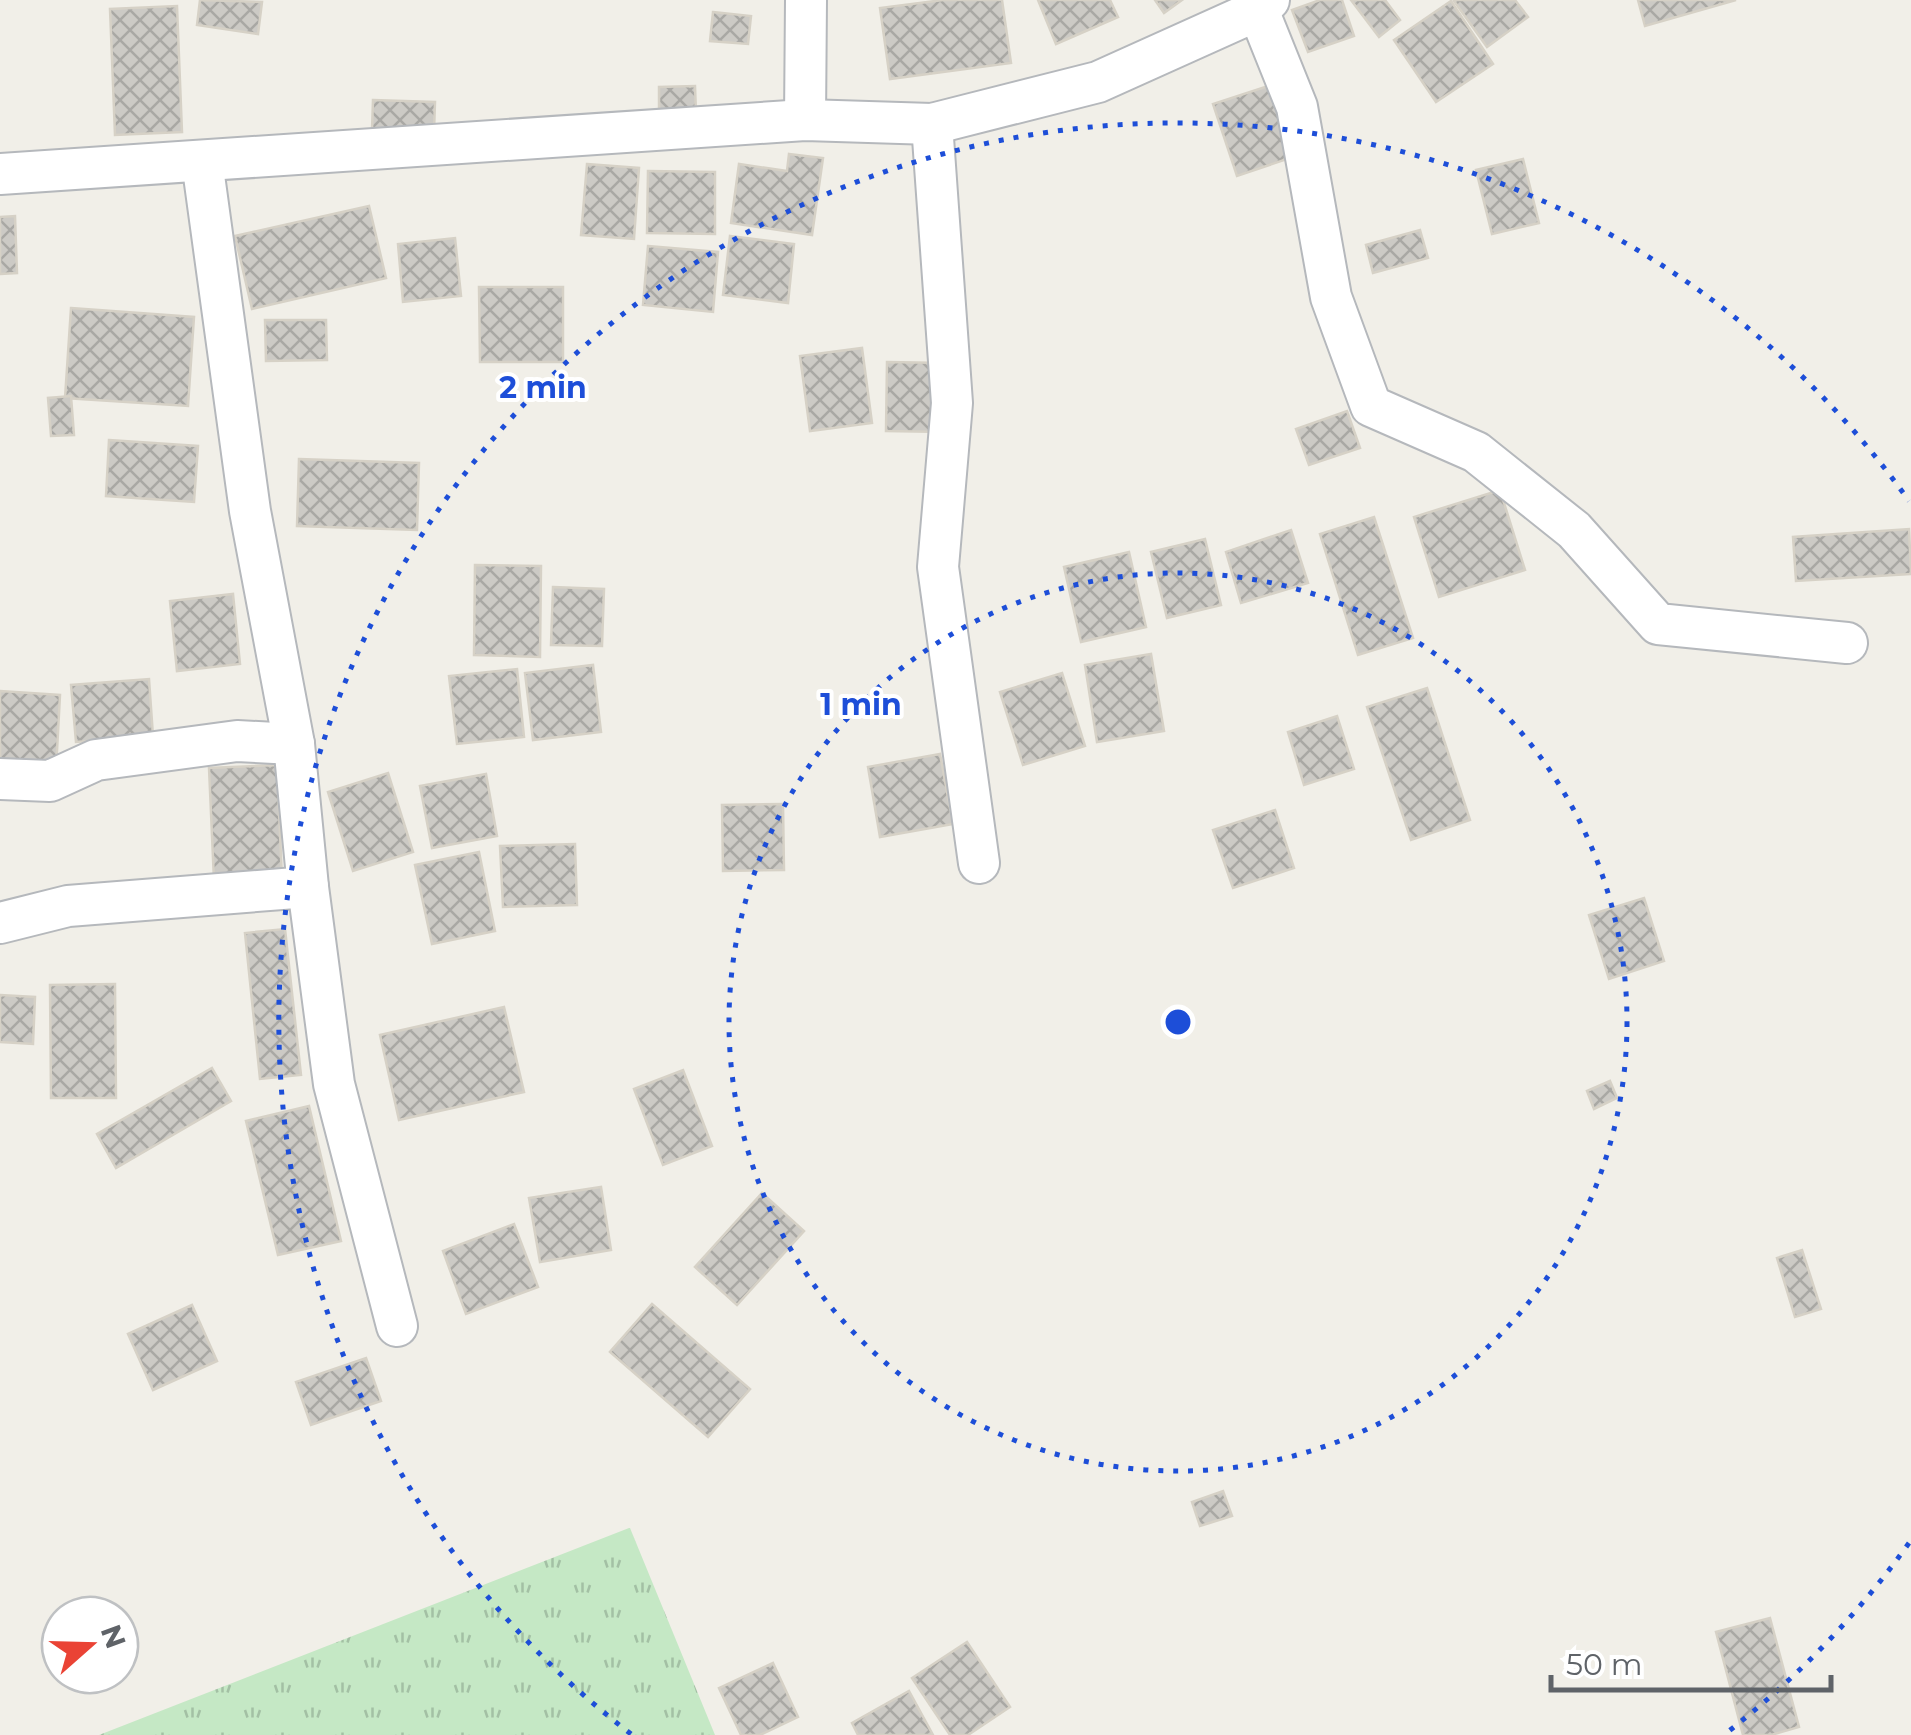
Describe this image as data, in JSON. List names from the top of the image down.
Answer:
{
  "scale_bar": "50 m",
  "north": "right",
  "rings": ["2 min", "1 min"]
}
